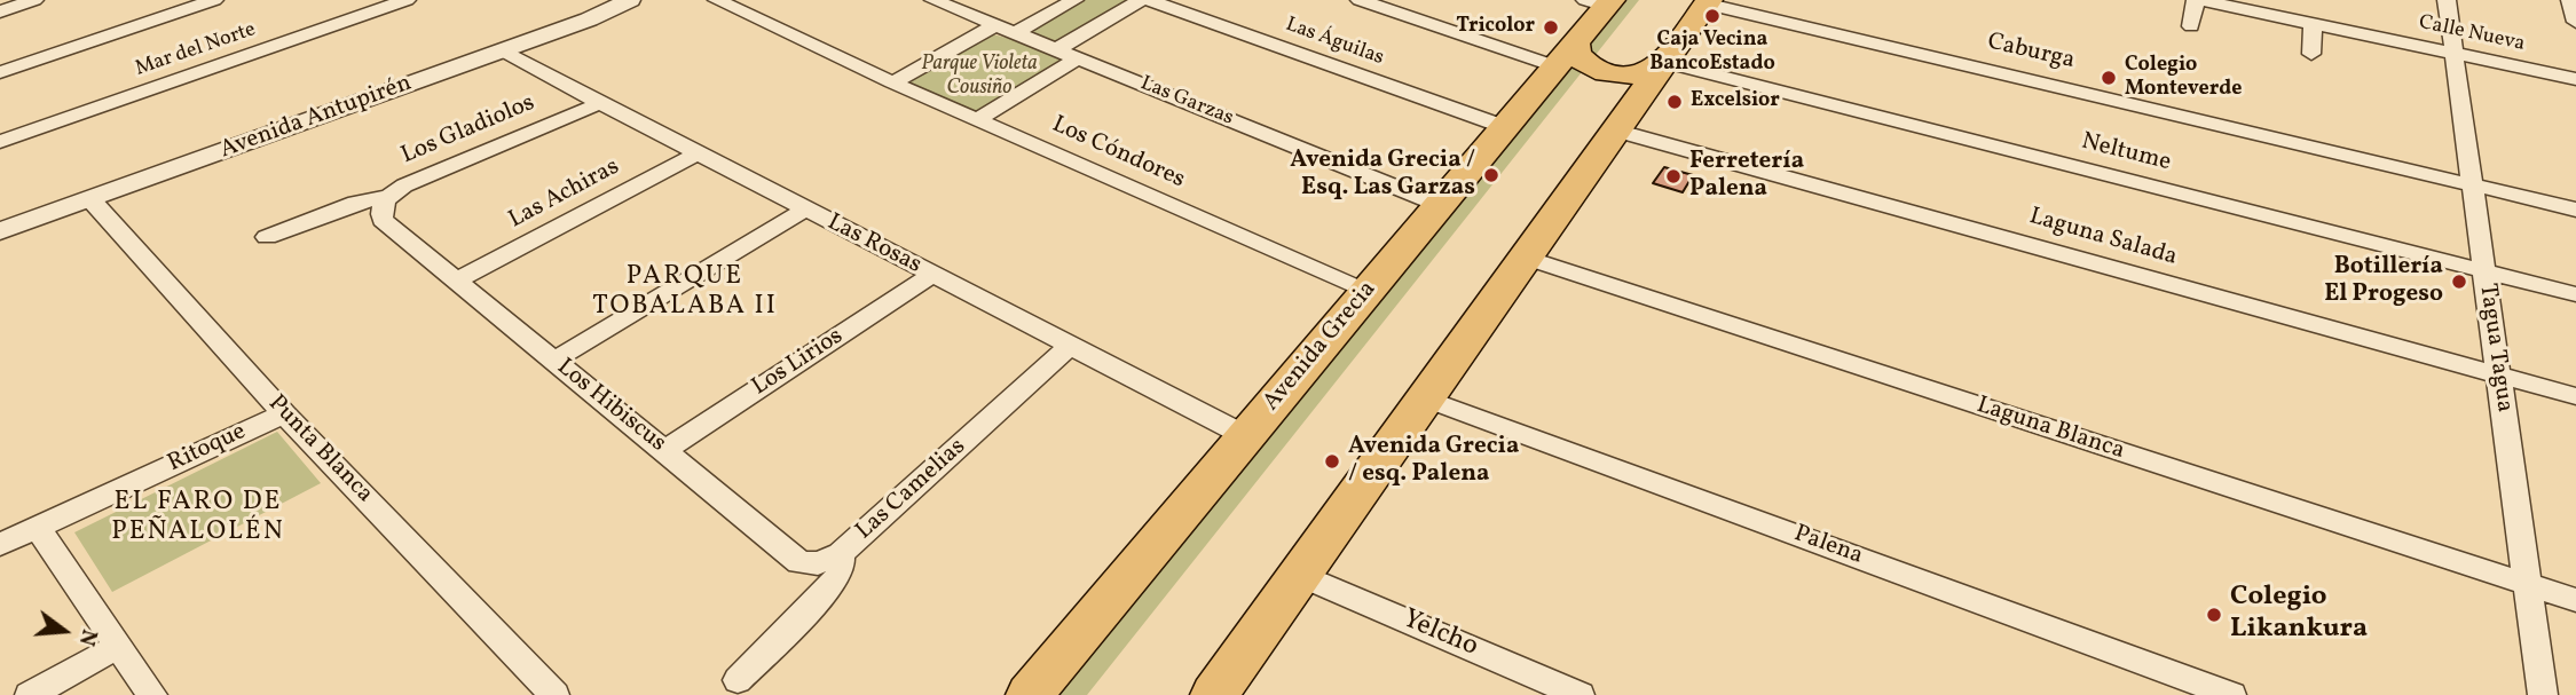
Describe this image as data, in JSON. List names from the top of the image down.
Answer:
{
  "streets": {
    "main road": ["Avenida Grecia"],
    "street": [
      "Calle Nueva",
      "Las Águilas",
      "Mar del Norte",
      "Caburga",
      "Las Garzas",
      "Avenida Antupirén",
      "Los Gladiolos",
      "Los Cóndores",
      "Neltume",
      "Las Achiras",
      "Laguna Salada",
      "Las Rosas",
      "Tagua Tagua",
      "Los Lirios",
      "Los Hibiscus",
      "Laguna Blanca",
      "Ritoque",
      "Punta Blanca",
      "Las Camelias",
      "Palena",
      "Yelcho"
    ]
  },
  "crossings": [
    ["Calle Nueva", "Tagua Tagua"],
    ["Las Águilas", "Avenida Grecia"],
    ["Caburga", "Tagua Tagua"],
    ["Las Garzas", "Avenida Grecia"],
    ["Avenida Antupirén", "Las Rosas"],
    ["Avenida Antupirén", "Punta Blanca"],
    ["Los Gladiolos", "Las Rosas"],
    ["Los Gladiolos", "Los Hibiscus"],
    ["Los Cóndores", "Avenida Grecia"],
    ["Neltume", "Tagua Tagua"],
    ["Las Achiras", "Las Rosas"],
    ["Las Achiras", "Los Hibiscus"],
    ["Laguna Salada", "Tagua Tagua"],
    ["Las Rosas", "Avenida Grecia"],
    ["Las Rosas", "Los Lirios"],
    ["Las Rosas", "Las Camelias"],
    ["Tagua Tagua", "Laguna Blanca"],
    ["Los Lirios", "Los Hibiscus"],
    ["Los Hibiscus", "Las Camelias"],
    ["Ritoque", "Punta Blanca"]
  ],
  "districts": ["PARQUE TOBALABA II", "EL FARO DE PEÑALOLÉN"],
  "parks": ["Parque Violeta Cousiño"],
  "places": [
    "Caja Vecina BancoEstado",
    "Tricolor",
    "Colegio Monteverde",
    "Excelsior",
    "Avenida Grecia / Esq. Las Garzas",
    "Ferretería Palena",
    "Botillería El Progeso",
    "Avenida Grecia / esq. Palena",
    "Colegio Likankura"
  ],
  "north": "right"
}
